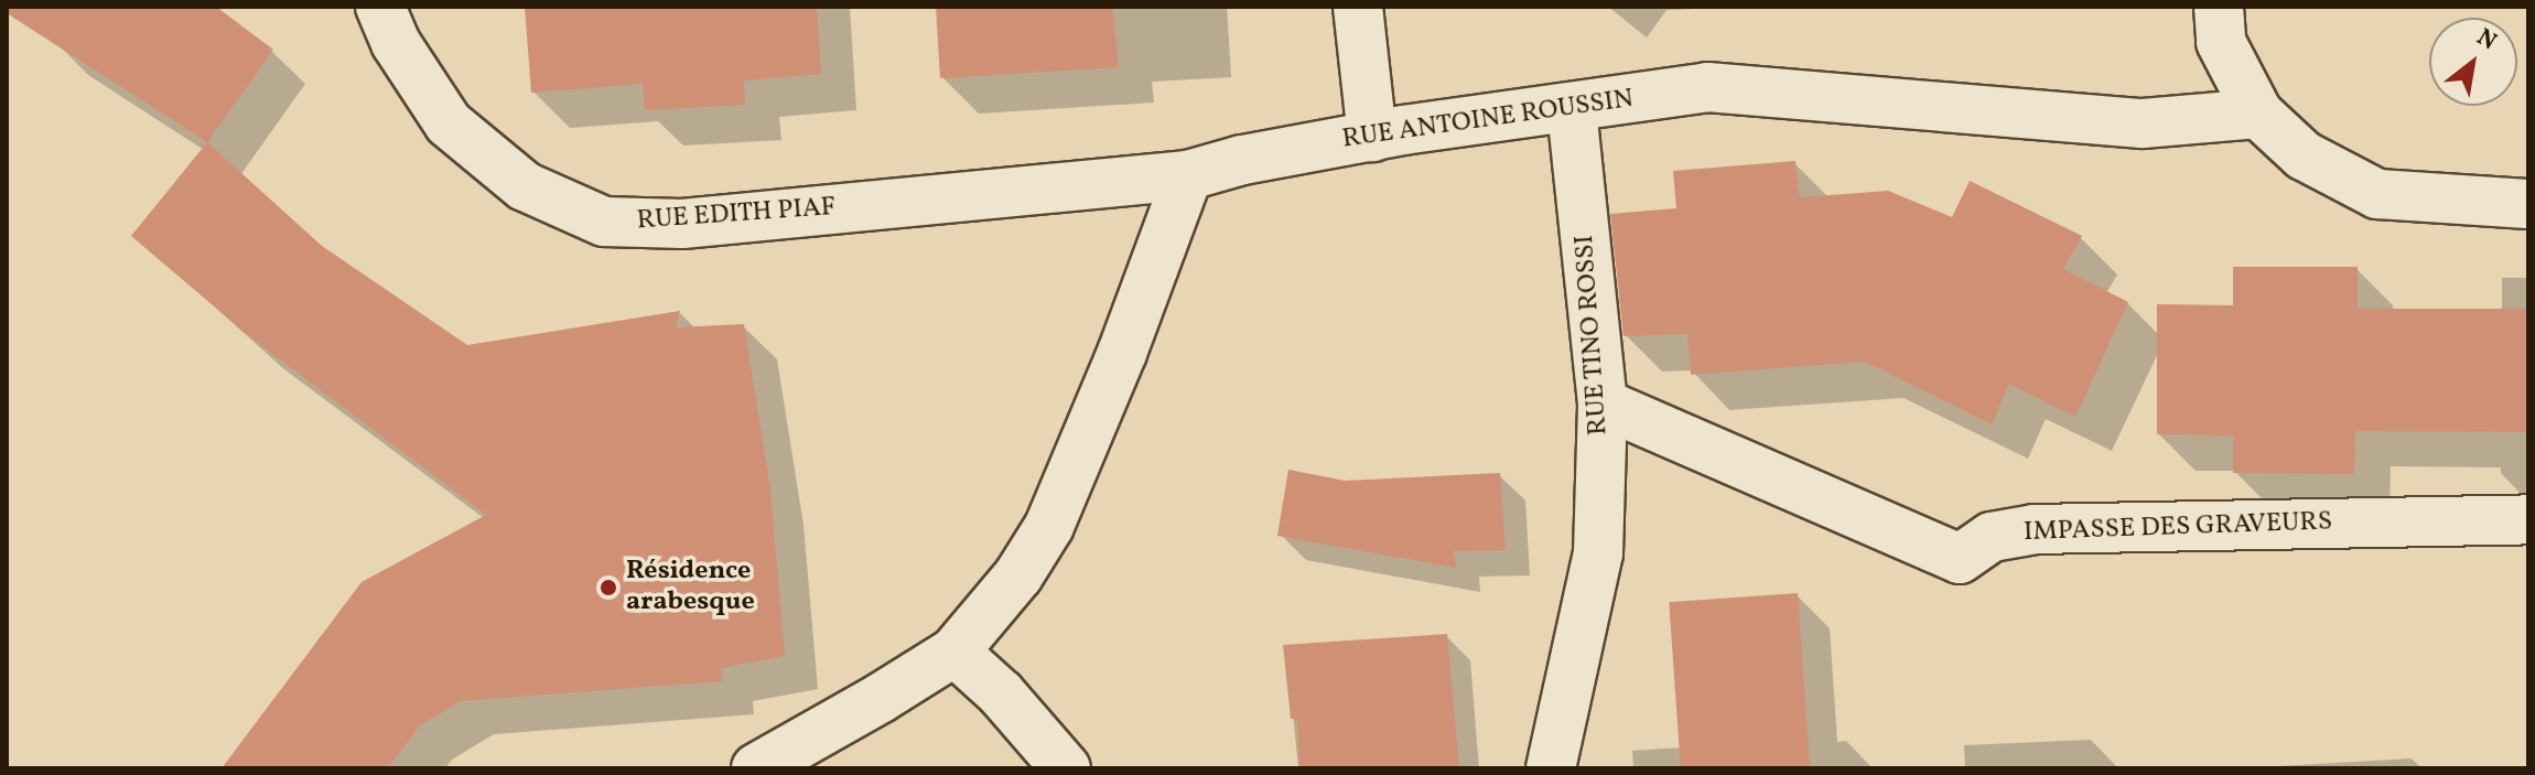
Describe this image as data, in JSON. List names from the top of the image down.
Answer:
{
  "streets": {
    "street": [
      "RUE ANTOINE ROUSSIN",
      "RUE EDITH PIAF",
      "RUE TINO ROSSI",
      "IMPASSE DES GRAVEURS"
    ]
  },
  "crossings": [
    ["RUE ANTOINE ROUSSIN", "RUE EDITH PIAF"],
    ["RUE ANTOINE ROUSSIN", "RUE TINO ROSSI"],
    ["RUE TINO ROSSI", "IMPASSE DES GRAVEURS"]
  ],
  "places": ["Résidence arabesque"],
  "north": "top right"
}
